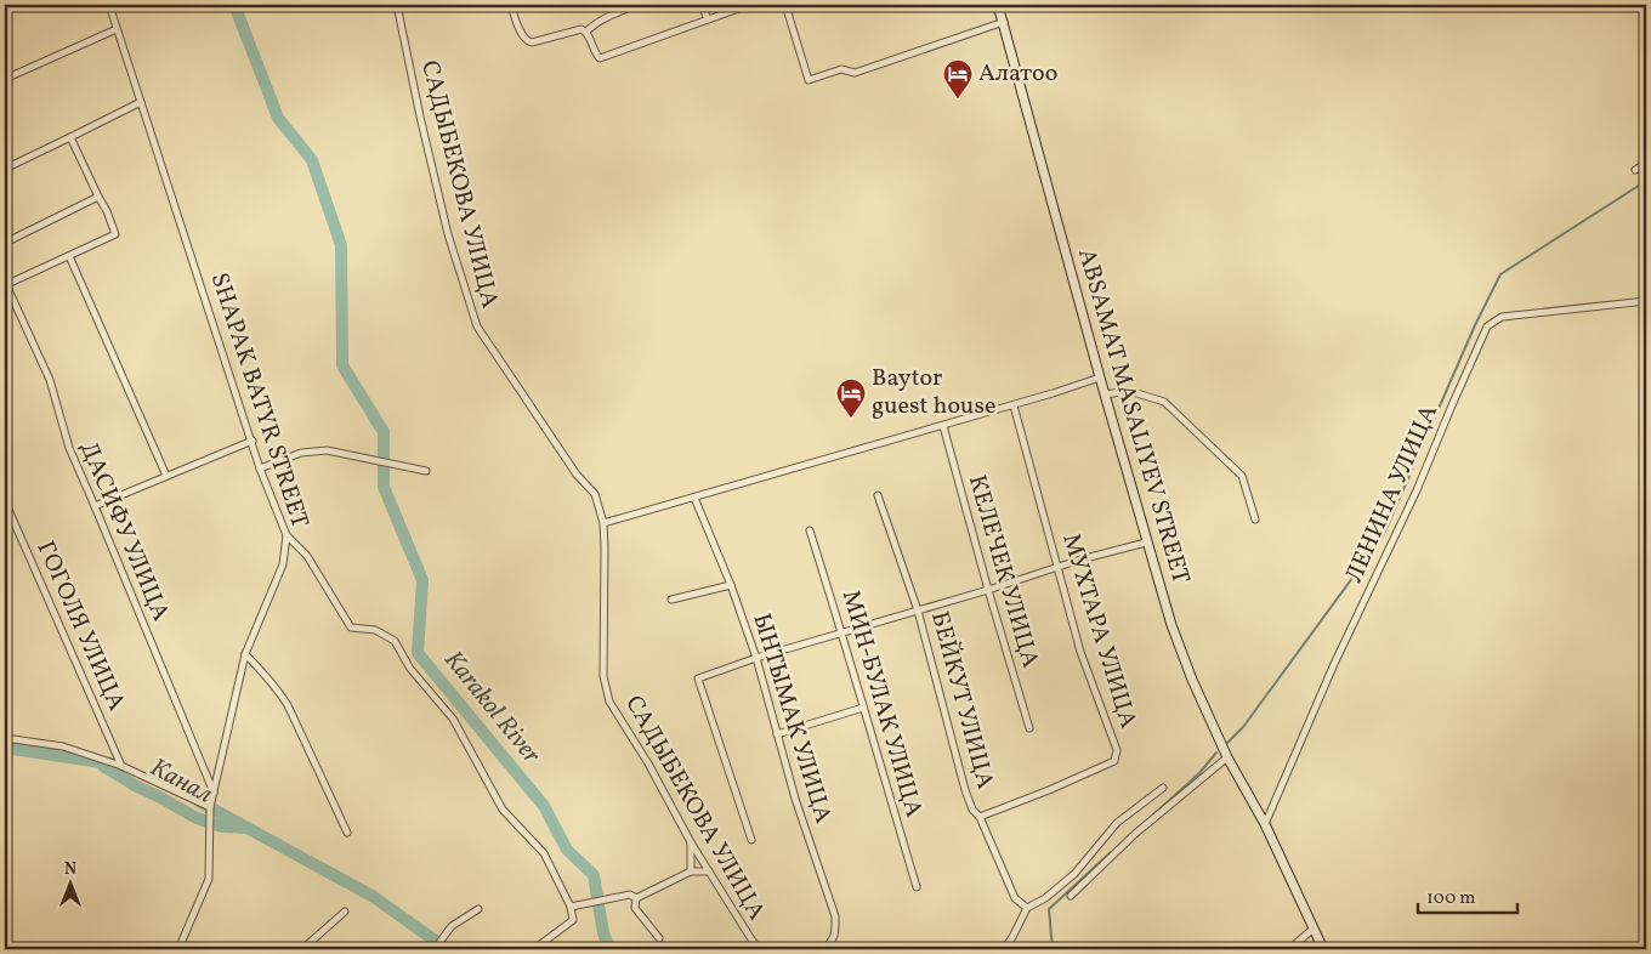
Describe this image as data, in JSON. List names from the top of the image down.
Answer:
{
  "streets": {
    "street": [
      "САДЫБЕКОВА УЛИЦА",
      "SHAPAK BATYR STREET",
      "ABSAMAT MASALIYEV STREET",
      "ЛЕНИНА УЛИЦА",
      "ДАСИФУ УЛИЦА",
      "КЕЛЕЧЕК УЛИЦА",
      "ГОГОЛЯ УЛИЦА",
      "МУХТАРА УЛИЦА",
      "БЕЙКУТ УЛИЦА",
      "МИН-БУЛАК УЛИЦА",
      "ЫНТЫМАК УЛИЦА"
    ]
  },
  "crossings": [
    ["SHAPAK BATYR STREET", "ДАСИФУ УЛИЦА"],
    ["ABSAMAT MASALIYEV STREET", "ЛЕНИНА УЛИЦА"],
    ["МУХТАРА УЛИЦА", "БЕЙКУТ УЛИЦА"]
  ],
  "water": ["Karakol River", "Канал"],
  "places": {
    "hotel": ["Алатоо", "Baytor guest house"]
  },
  "scale_bar": "100 m",
  "north": "top"
}
